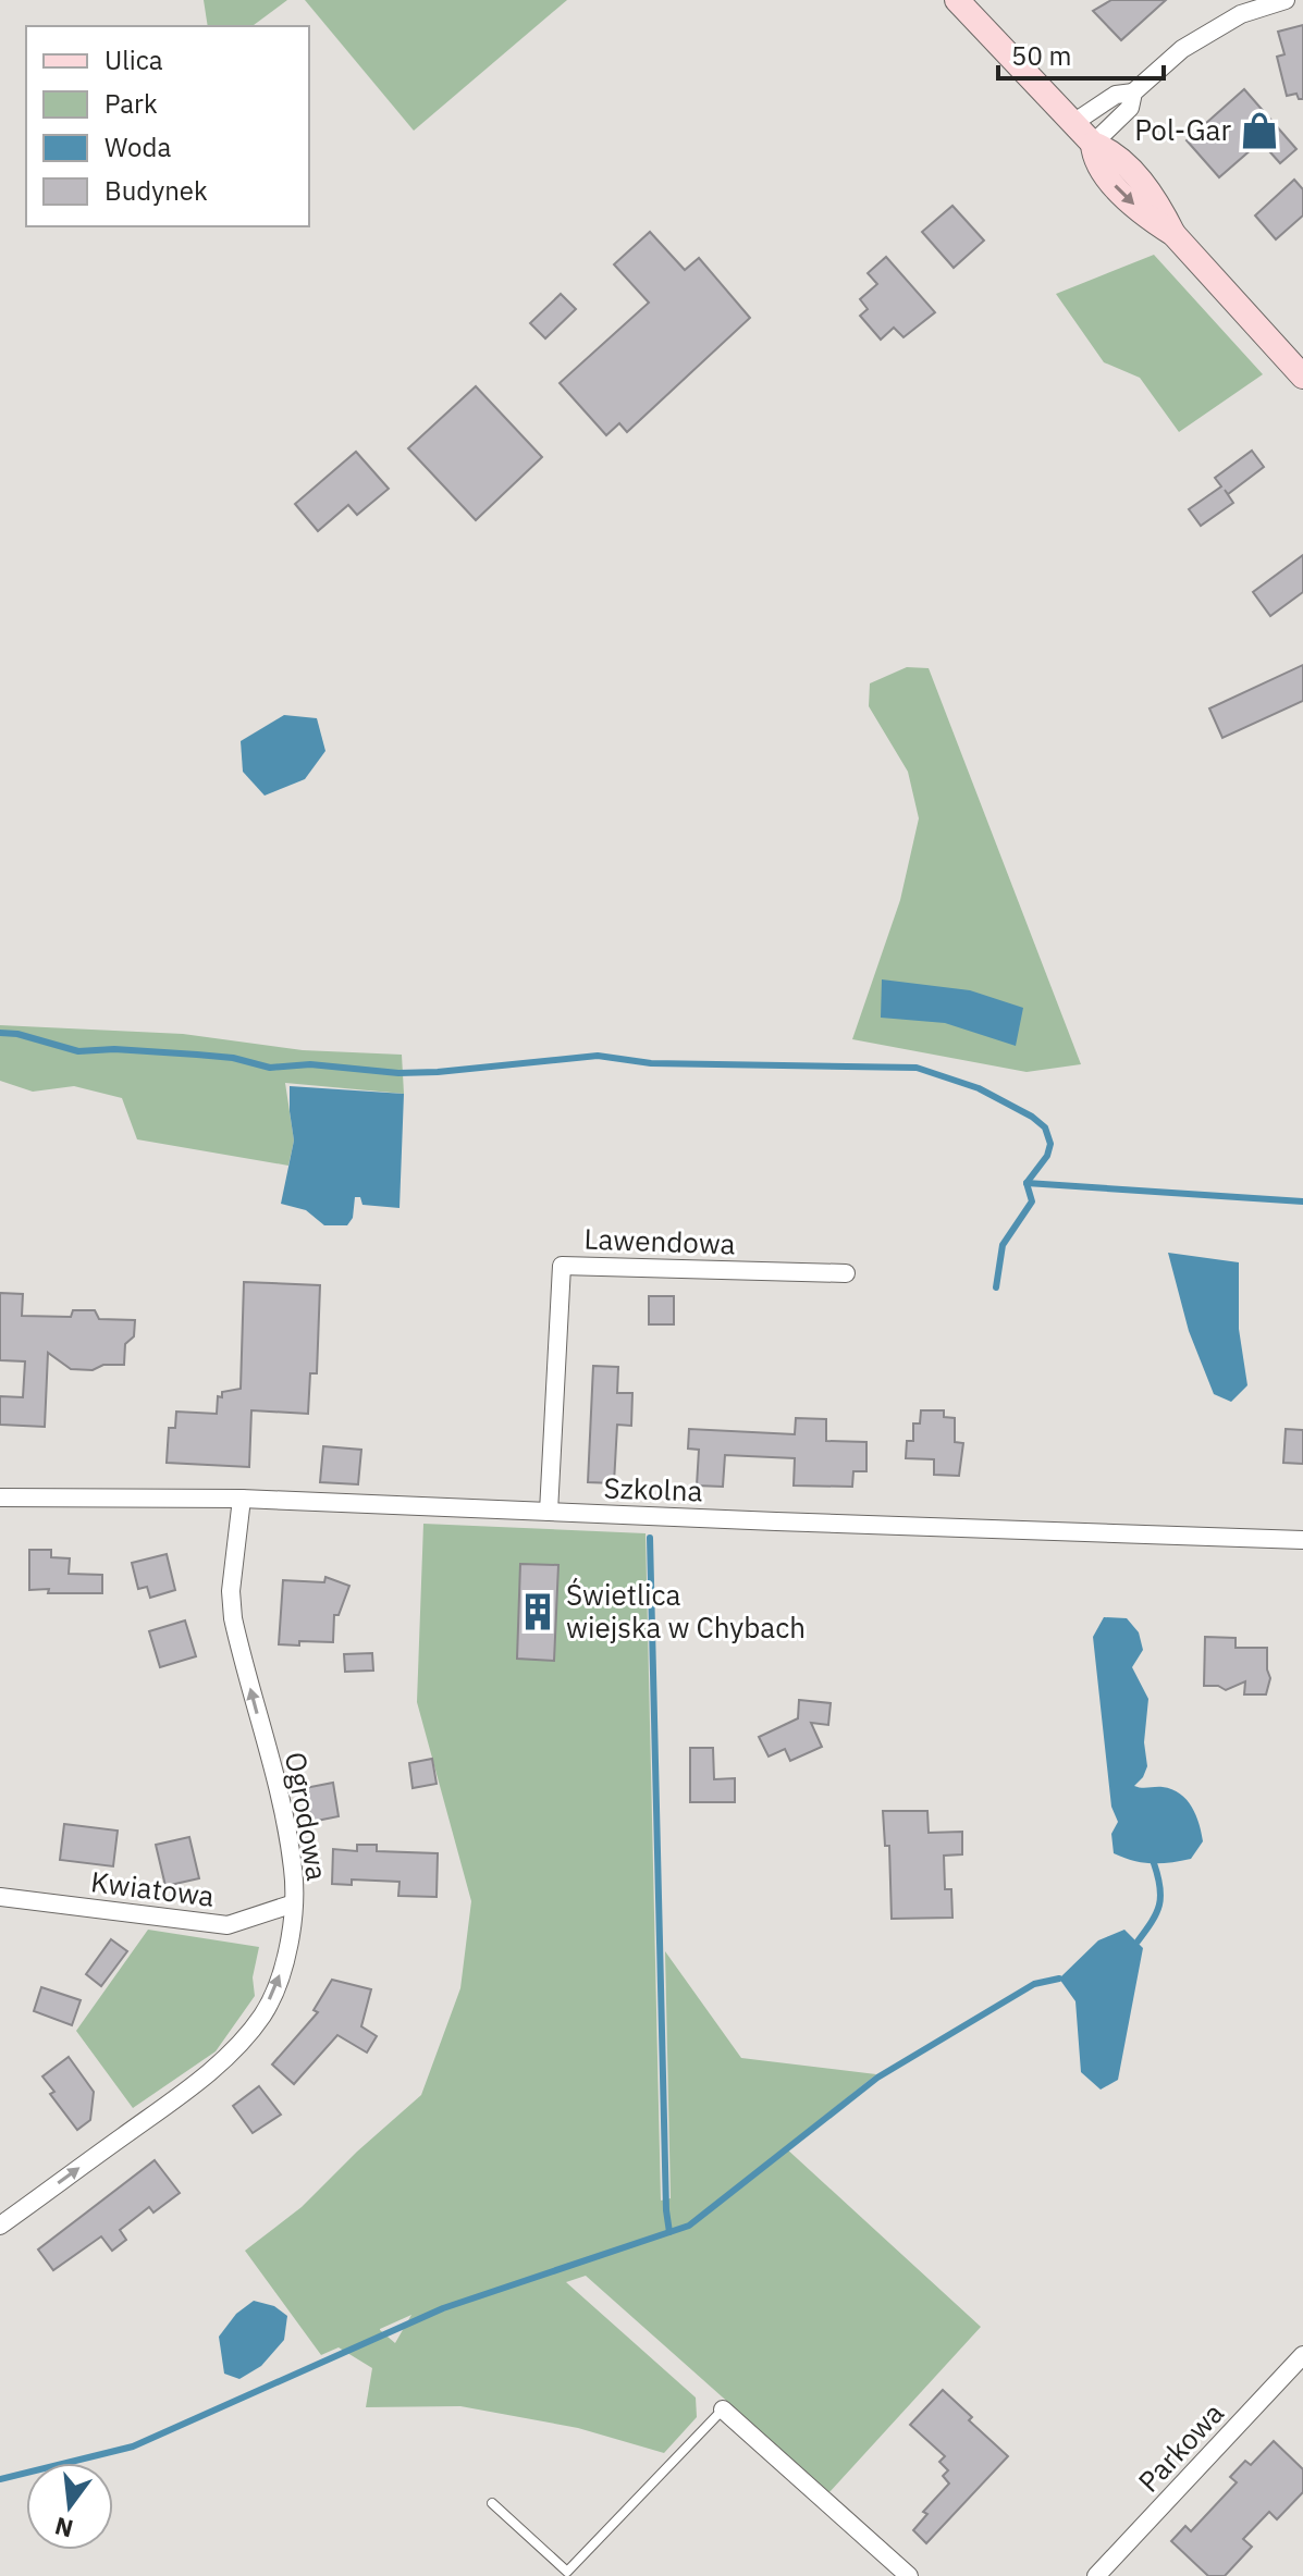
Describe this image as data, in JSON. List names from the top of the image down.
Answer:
{
  "streets": {
    "street": [
      "Lawendowa",
      "Szkolna",
      "Ogrodowa",
      "Kwiatowa",
      "Parkowa"
    ]
  },
  "crossings": [
    ["Lawendowa", "Szkolna"],
    ["Szkolna", "Ogrodowa"],
    ["Ogrodowa", "Kwiatowa"]
  ],
  "one_way": ["Ogrodowa"],
  "places": {
    "shop": ["Pol-Gar"],
    "building": ["Świetlica wiejska w Chybach"]
  },
  "legend": [
    "Ulica",
    "Park",
    "Woda",
    "Budynek"
  ],
  "scale_bar": "50 m",
  "north": "bottom"
}
